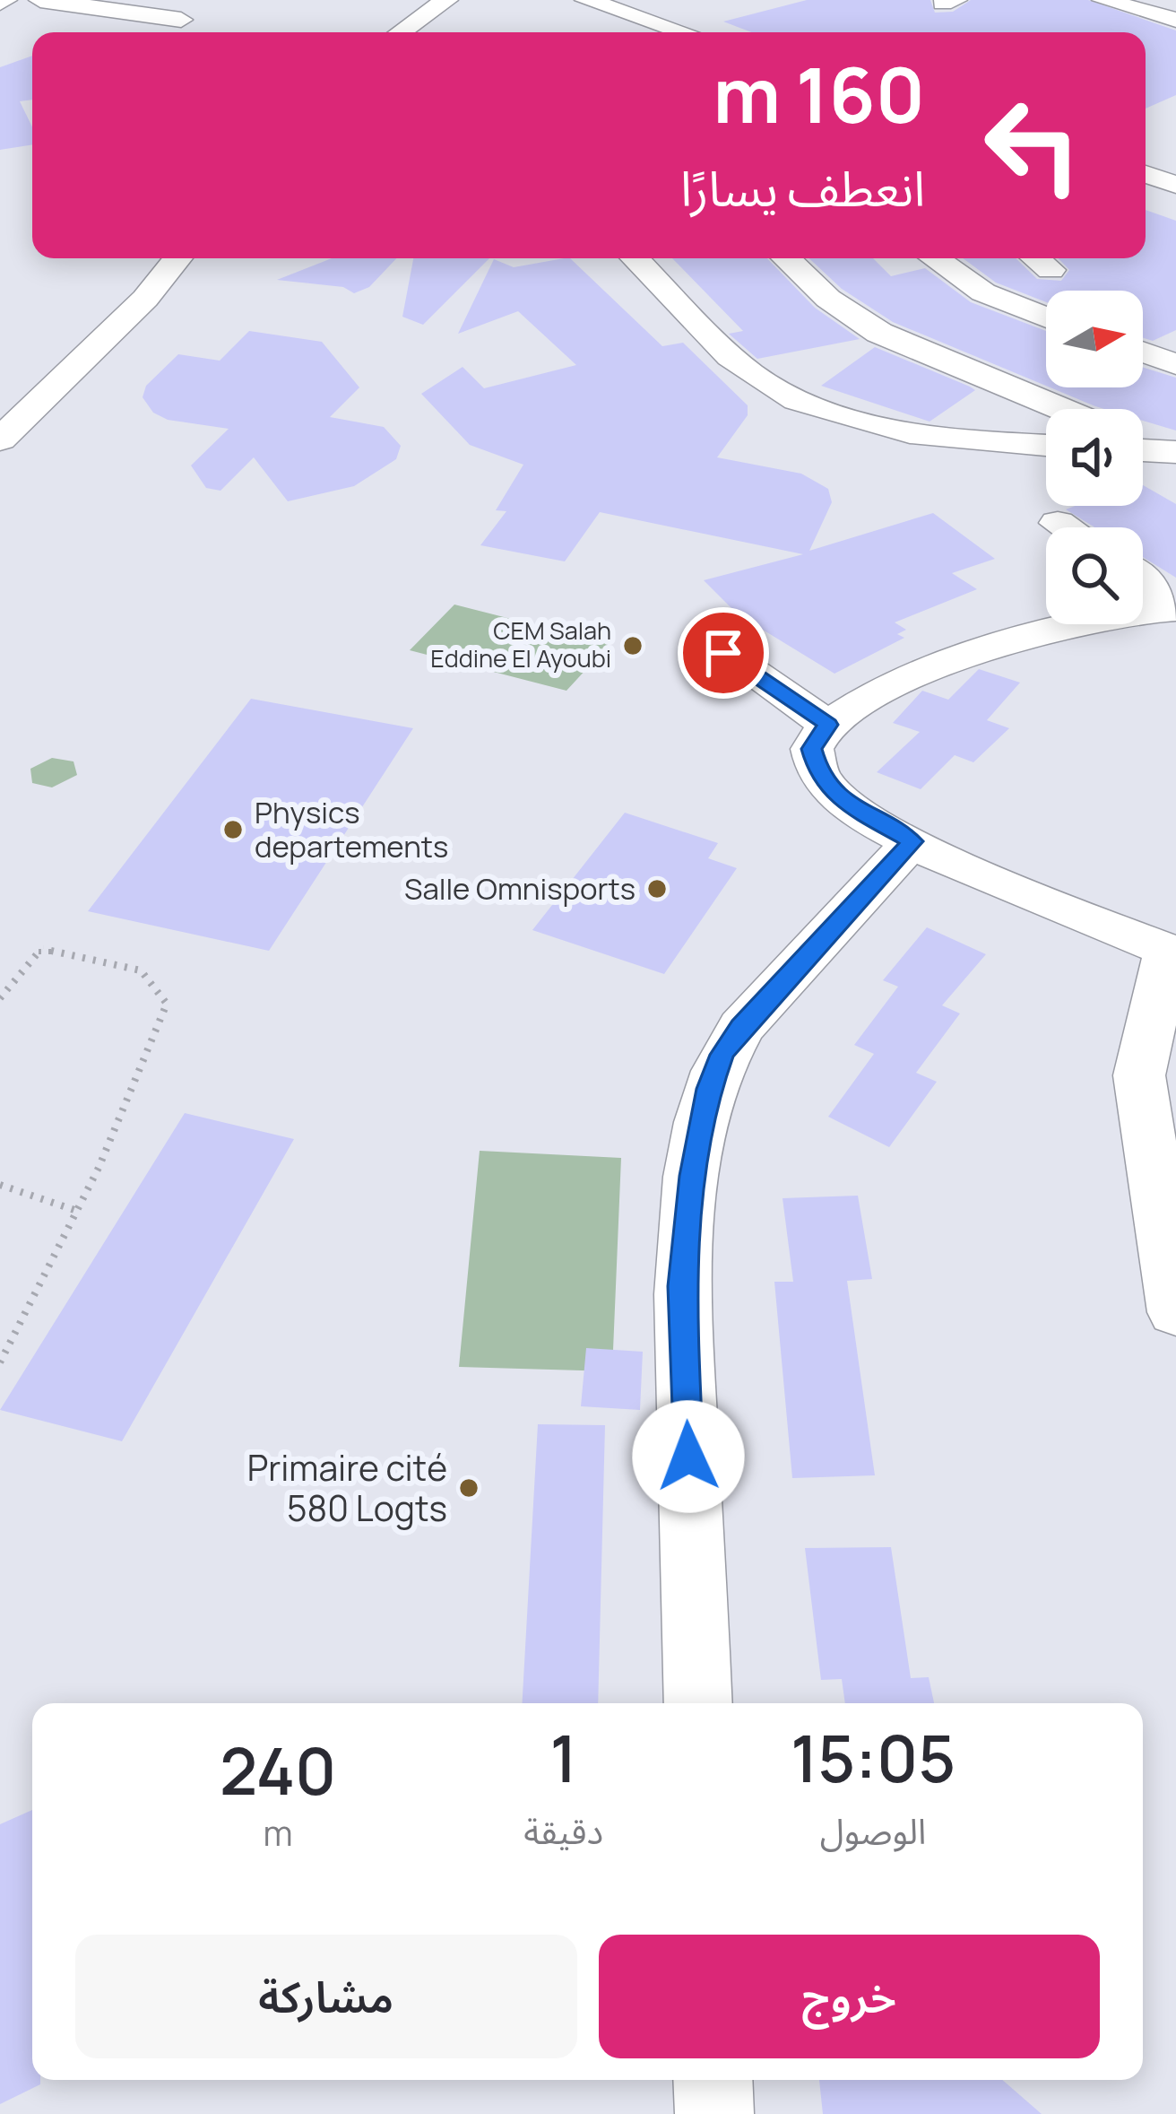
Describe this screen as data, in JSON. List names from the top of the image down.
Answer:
{
  "places": [
    "CEM Salah Eddine El Ayoubi",
    "Physics departements",
    "Salle Omnisports",
    "Primaire cité 580 Logts"
  ],
  "north": "right",
  "page": {
    "turn": ["160 m", "انعطف يسارًا"],
    "eta": [
      "15:05",
      "الوصول",
      "1",
      "دقيقة",
      "240",
      "m"
    ],
    "buttons": ["خروج", "مشاركة"]
  }
}
